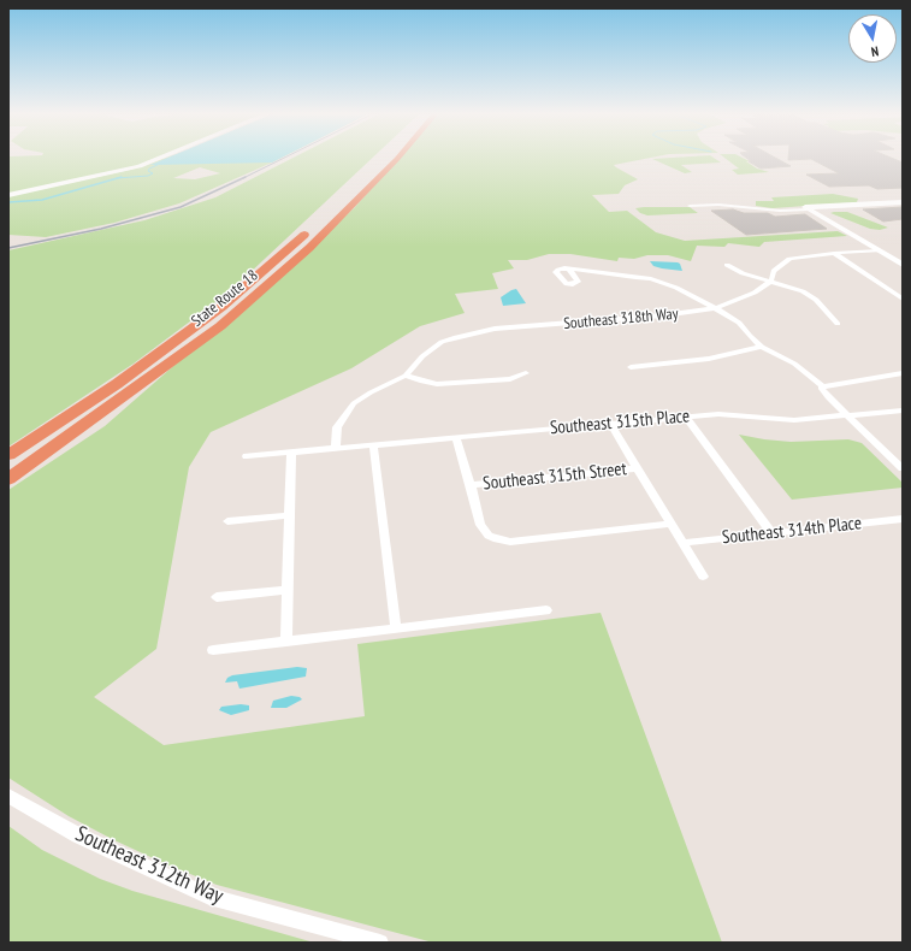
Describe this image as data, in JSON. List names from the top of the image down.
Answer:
{
  "streets": {
    "highway": ["State Route 18"],
    "street": [
      "Southeast 318th Way",
      "Southeast 315th Place",
      "Southeast 315th Street",
      "Southeast 314th Place",
      "Southeast 312th Way"
    ]
  },
  "north": "bottom"
}
